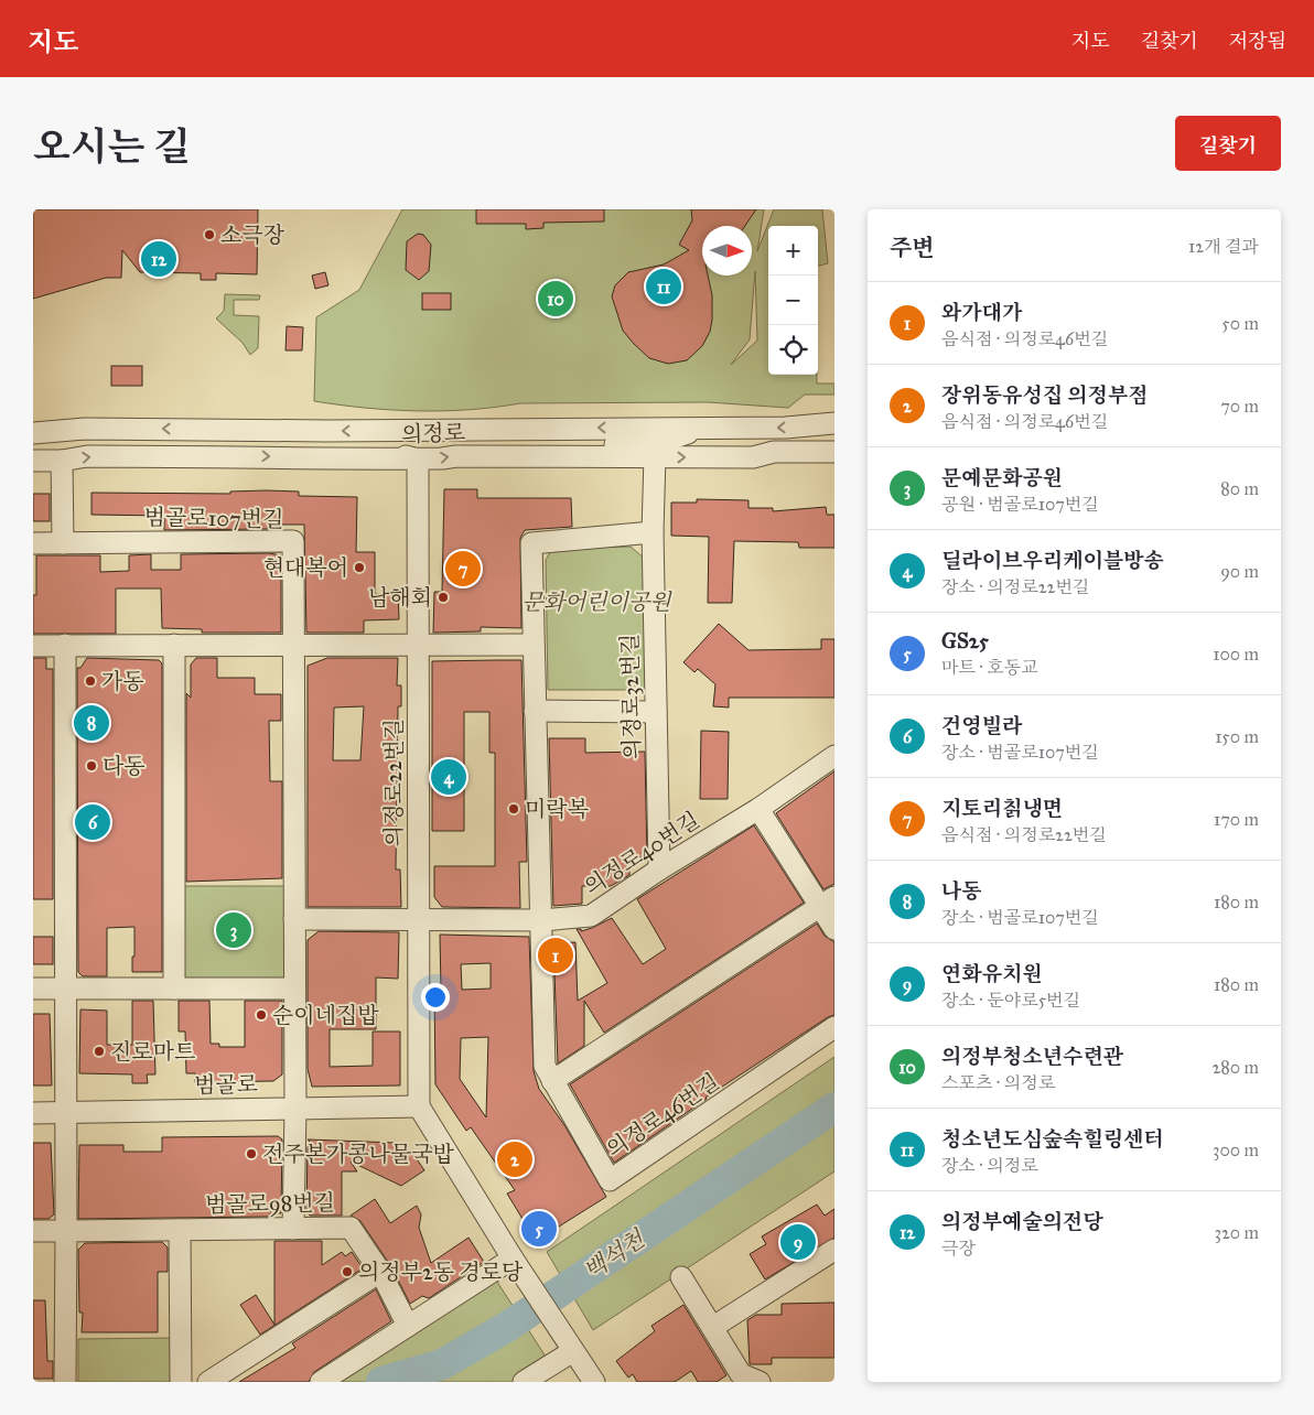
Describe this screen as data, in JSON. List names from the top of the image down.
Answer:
{
  "streets": {
    "street": [
      "의정로",
      "범골로107번길",
      "의정로32번길",
      "의정로22번길",
      "의정로40번길",
      "범골로",
      "의정로46번길",
      "범골로98번길"
    ]
  },
  "crossings": [
    ["의정로", "의정로32번길"],
    ["의정로", "의정로22번길"],
    ["범골로107번길", "범골로"],
    ["범골로107번길", "범골로98번길"],
    ["의정로32번길", "의정로40번길"],
    ["의정로32번길", "의정로46번길"],
    ["의정로22번길", "의정로40번길"],
    ["의정로22번길", "범골로"],
    ["의정로40번길", "의정로46번길"]
  ],
  "water": ["백석천"],
  "parks": ["문화어린이공원"],
  "places": [
    "소극장",
    "현대복어",
    "남해회",
    "가동",
    "다동",
    "미락복",
    "순이네집밥",
    "진로마트",
    "전주본가콩나물국밥",
    "의정부2동 경로당"
  ],
  "north": "right",
  "page": {
    "header": "지도",
    "nav": ["지도", "길찾기", "저장됨"],
    "title": "오시는 길",
    "buttons": "길찾기",
    "heading": ["주변", "12개 결과"],
    "map_buttons": ["+", "−"],
    "pins": [
      "12",
      "11",
      "10",
      "7",
      "8",
      "4",
      "6",
      "3",
      "1",
      "2",
      "5",
      "9"
    ],
    "list": [
      {
        "mark": "1",
        "name": "와가대가",
        "note": "음식점 · 의정로46번길",
        "value": "50 m"
      },
      {
        "mark": "2",
        "name": "장위동유성집 의정부점",
        "note": "음식점 · 의정로46번길",
        "value": "70 m"
      },
      {
        "mark": "3",
        "name": "문예문화공원",
        "note": "공원 · 범골로107번길",
        "value": "80 m"
      },
      {
        "mark": "4",
        "name": "딜라이브우리케이블방송",
        "note": "장소 · 의정로22번길",
        "value": "90 m"
      },
      {
        "mark": "5",
        "name": "GS25",
        "note": "마트 · 호동교",
        "value": "100 m"
      },
      {
        "mark": "6",
        "name": "건영빌라",
        "note": "장소 · 범골로107번길",
        "value": "150 m"
      },
      {
        "mark": "7",
        "name": "지토리칡냉면",
        "note": "음식점 · 의정로22번길",
        "value": "170 m"
      },
      {
        "mark": "8",
        "name": "나동",
        "note": "장소 · 범골로107번길",
        "value": "180 m"
      },
      {
        "mark": "9",
        "name": "연화유치원",
        "note": "장소 · 둔야로5번길",
        "value": "180 m"
      },
      {
        "mark": "10",
        "name": "의정부청소년수련관",
        "note": "스포츠 · 의정로",
        "value": "280 m"
      },
      {
        "mark": "11",
        "name": "청소년도심숲속힐링센터",
        "note": "장소 · 의정로",
        "value": "300 m"
      },
      {
        "mark": "12",
        "name": "의정부예술의전당",
        "note": "극장",
        "value": "320 m"
      }
    ]
  }
}
